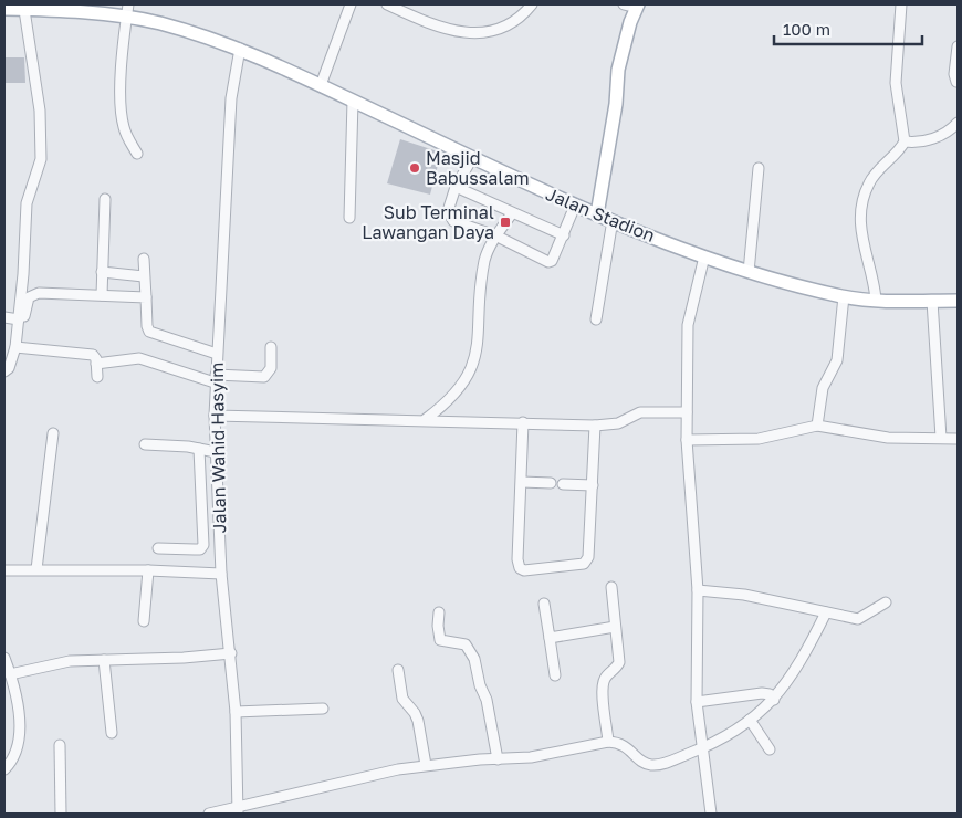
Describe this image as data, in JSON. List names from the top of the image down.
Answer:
{
  "streets": {
    "main road": ["Jalan Stadion"],
    "street": ["Jalan Wahid Hasyim"]
  },
  "crossings": [
    ["Jalan Stadion", "Jalan Wahid Hasyim"]
  ],
  "places": {
    "other": ["Masjid Babussalam"],
    "transit": ["Sub Terminal Lawangan Daya"]
  },
  "scale_bar": "100 m"
}
